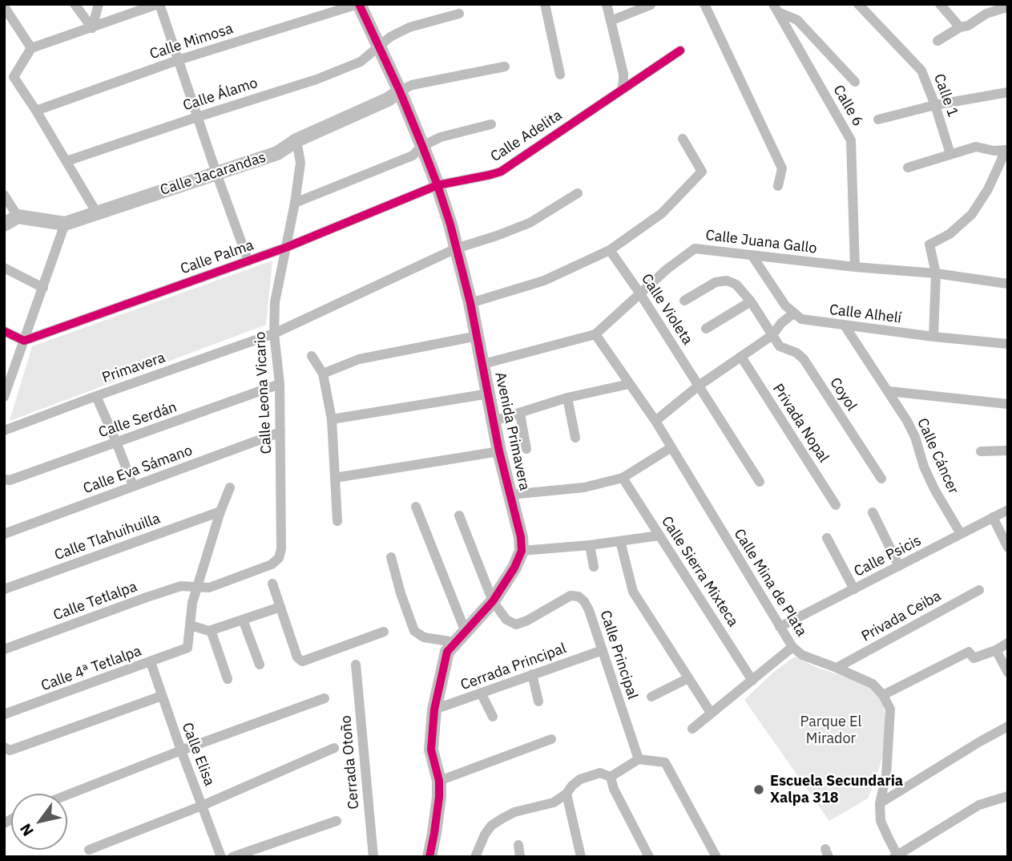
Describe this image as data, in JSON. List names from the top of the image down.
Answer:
{
  "streets": {
    "street": [
      "Calle Mimosa",
      "Calle Álamo",
      "Calle 1",
      "Calle 6",
      "Calle Adelita",
      "Calle Jacarandas",
      "Calle Juana Gallo",
      "Calle Palma",
      "Calle Violeta",
      "Calle Alhelí",
      "Primavera",
      "Calle Leona Vicario",
      "Coyol",
      "Calle Serdán",
      "Privada Nopal",
      "Avenida Primavera",
      "Calle Cáncer",
      "Calle Eva Sámano",
      "Calle Tlahuihuilla",
      "Calle Psicis",
      "Calle Sierra Mixteca",
      "Calle Mina de Plata",
      "Calle Tetlalpa",
      "Privada Ceiba",
      "Calle Principal",
      "Cerrada Principal",
      "Calle 4ª Tetlalpa",
      "Calle Elisa",
      "Cerrada Otoño"
    ]
  },
  "crossings": [
    ["Calle Mimosa", "Avenida Primavera"],
    ["Calle Álamo", "Avenida Primavera"],
    ["Calle 6", "Calle Juana Gallo"],
    ["Calle Adelita", "Calle Palma"],
    ["Calle Adelita", "Avenida Primavera"],
    ["Calle Jacarandas", "Calle Leona Vicario"],
    ["Calle Jacarandas", "Avenida Primavera"],
    ["Calle Juana Gallo", "Calle Violeta"],
    ["Calle Juana Gallo", "Avenida Primavera"],
    ["Calle Juana Gallo", "Calle Mina de Plata"],
    ["Calle Palma", "Calle Leona Vicario"],
    ["Calle Palma", "Avenida Primavera"],
    ["Calle Alhelí", "Calle Cáncer"],
    ["Primavera", "Calle Leona Vicario"],
    ["Primavera", "Avenida Primavera"],
    ["Calle Leona Vicario", "Calle Serdán"],
    ["Calle Leona Vicario", "Calle Eva Sámano"],
    ["Calle Leona Vicario", "Calle Tetlalpa"],
    ["Calle Cáncer", "Calle Psicis"],
    ["Calle Psicis", "Calle Mina de Plata"],
    ["Calle Mina de Plata", "Privada Ceiba"],
    ["Calle Principal", "Cerrada Principal"],
    ["Calle 4ª Tetlalpa", "Calle Elisa"]
  ],
  "parks": ["Parque El Mirador"],
  "places": ["Escuela Secundaria Xalpa 318"],
  "north": "bottom left"
}
